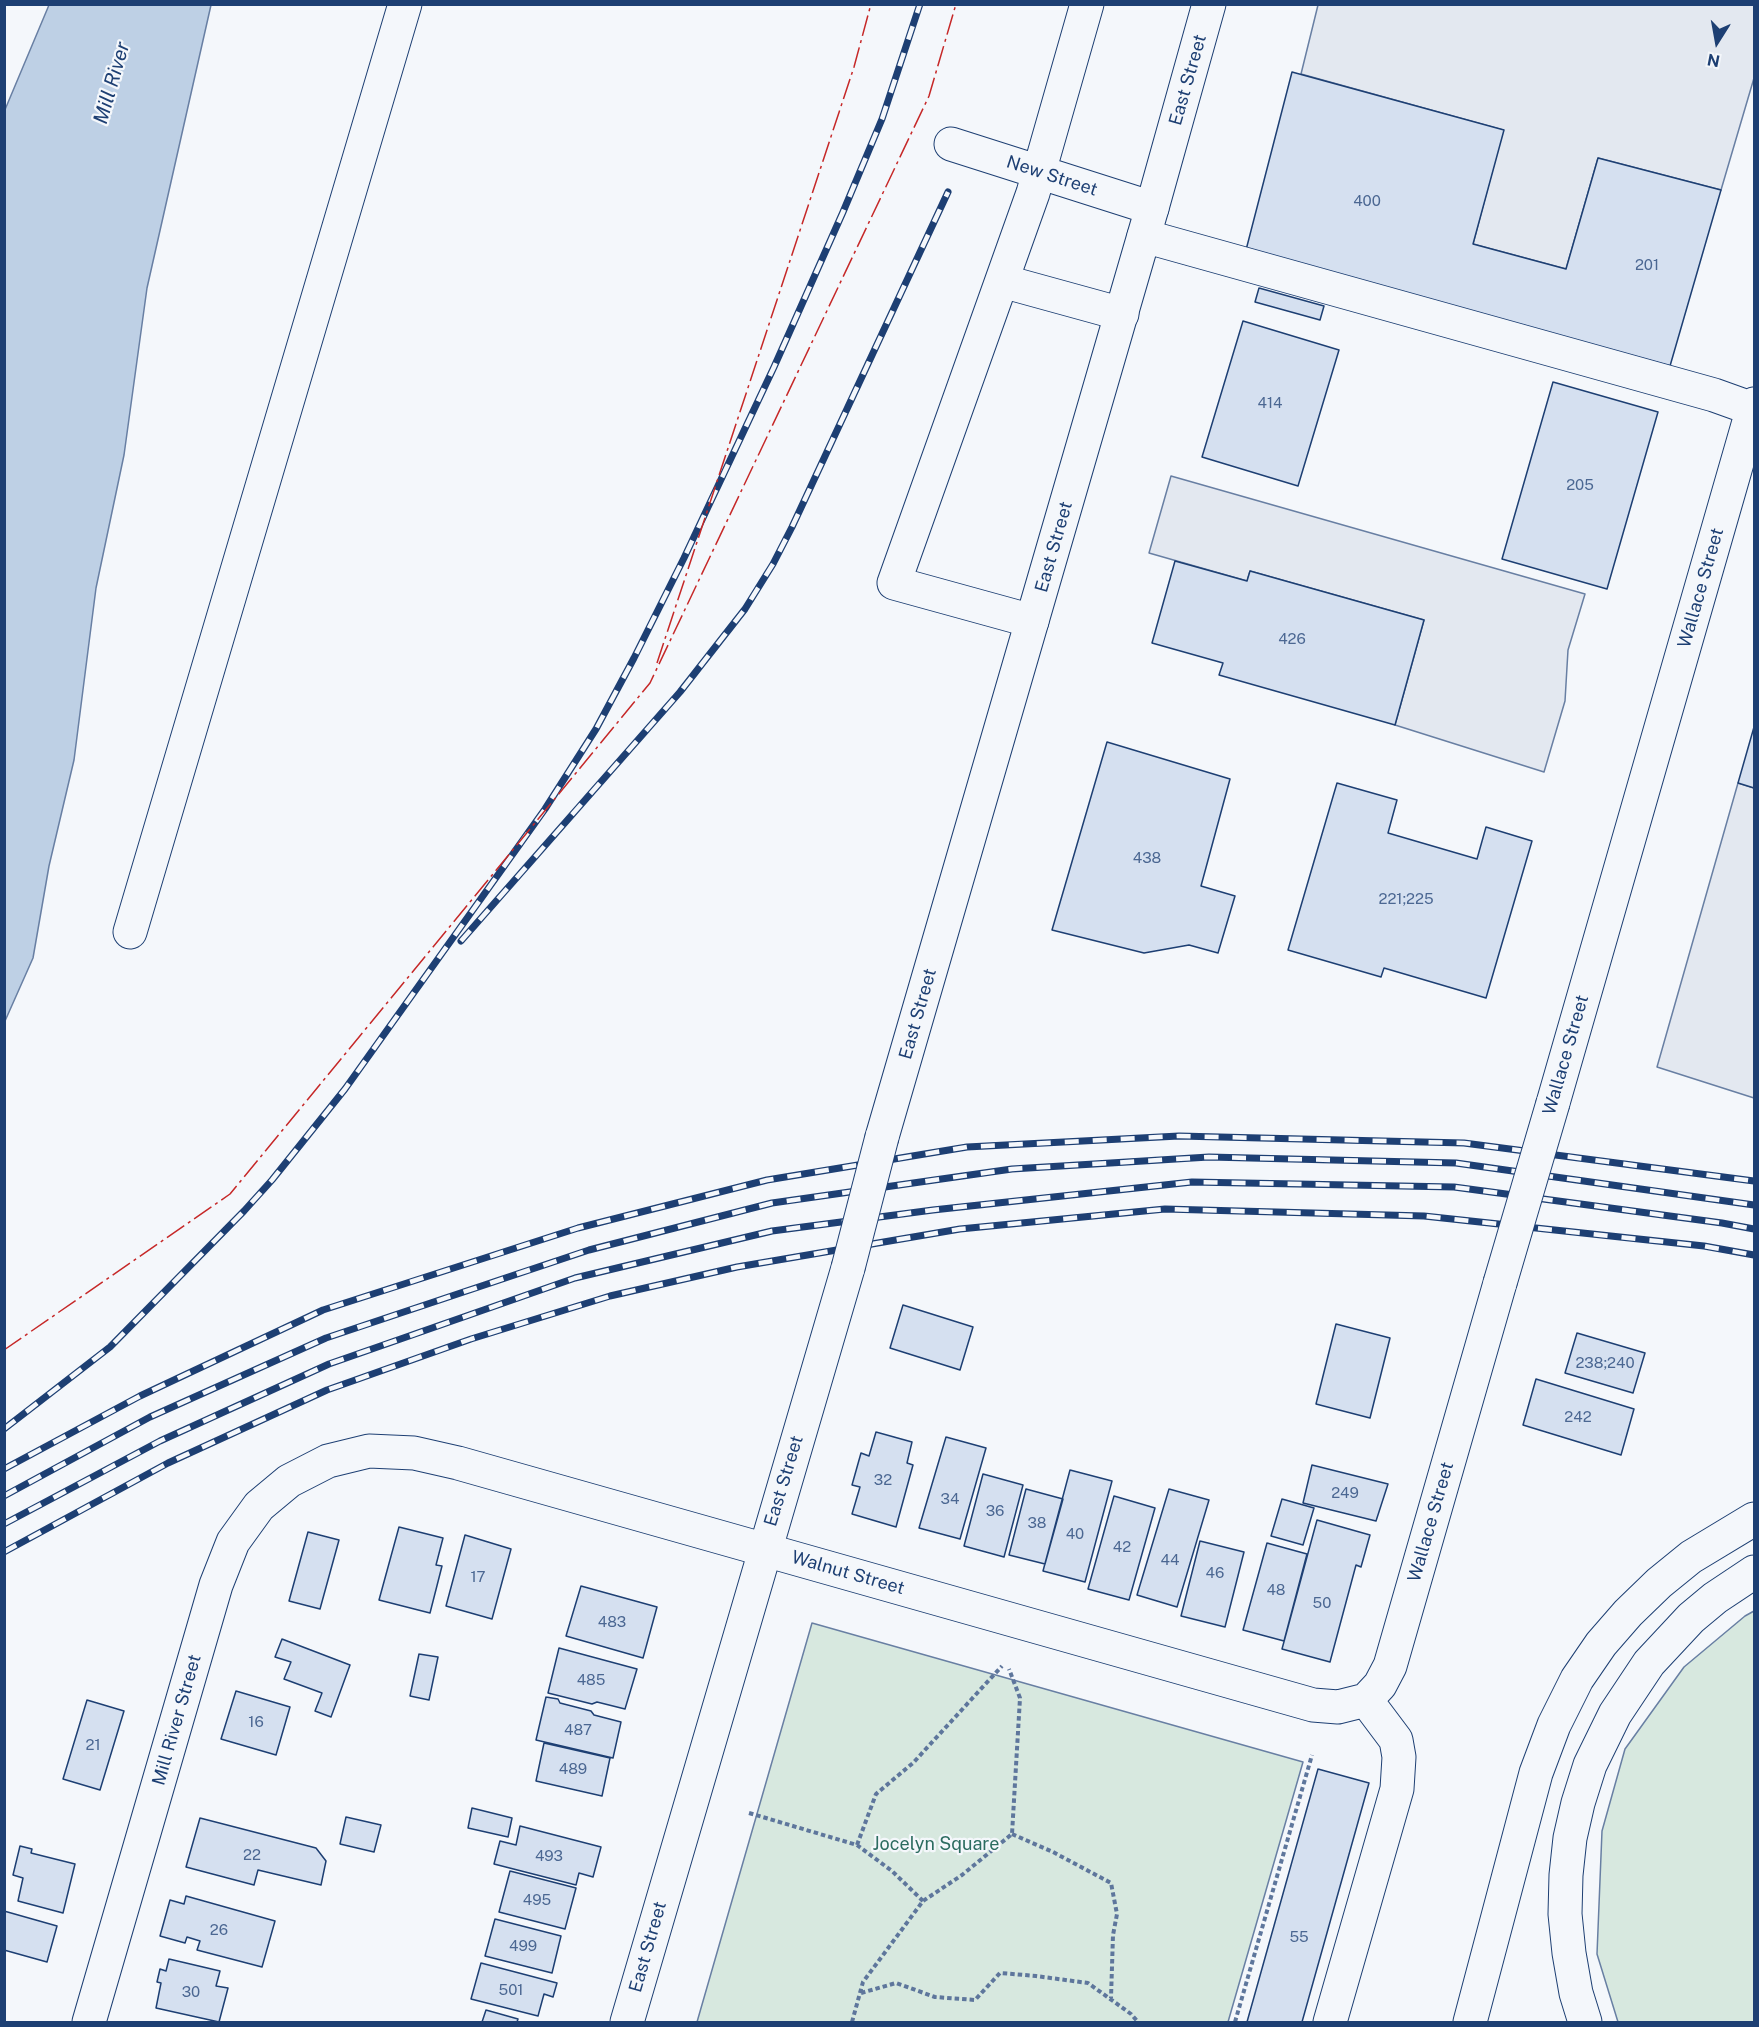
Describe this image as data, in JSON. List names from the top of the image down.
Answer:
{
  "streets": {
    "main road": [
      "East Street",
      "New Street",
      "Wallace Street",
      "Walnut Street",
      "Mill River Street"
    ]
  },
  "crossings": [
    ["East Street", "New Street"],
    ["East Street", "Walnut Street"],
    ["New Street", "Wallace Street"],
    ["Wallace Street", "Walnut Street"],
    ["Walnut Street", "Mill River Street"]
  ],
  "water": ["Mill River"],
  "parks": ["Jocelyn Square"],
  "house_numbers": [
    "400",
    "201",
    "414",
    "205",
    "426",
    "438",
    "221;225",
    "238;240",
    "242",
    "32",
    "249",
    "34",
    "36",
    "38",
    "40",
    "42",
    "44",
    "46",
    "17",
    "48",
    "50",
    "483",
    "485",
    "16",
    "487",
    "21",
    "489",
    "22",
    "493",
    "495",
    "26",
    "55",
    "499",
    "501",
    "30"
  ],
  "north": "bottom"
}
